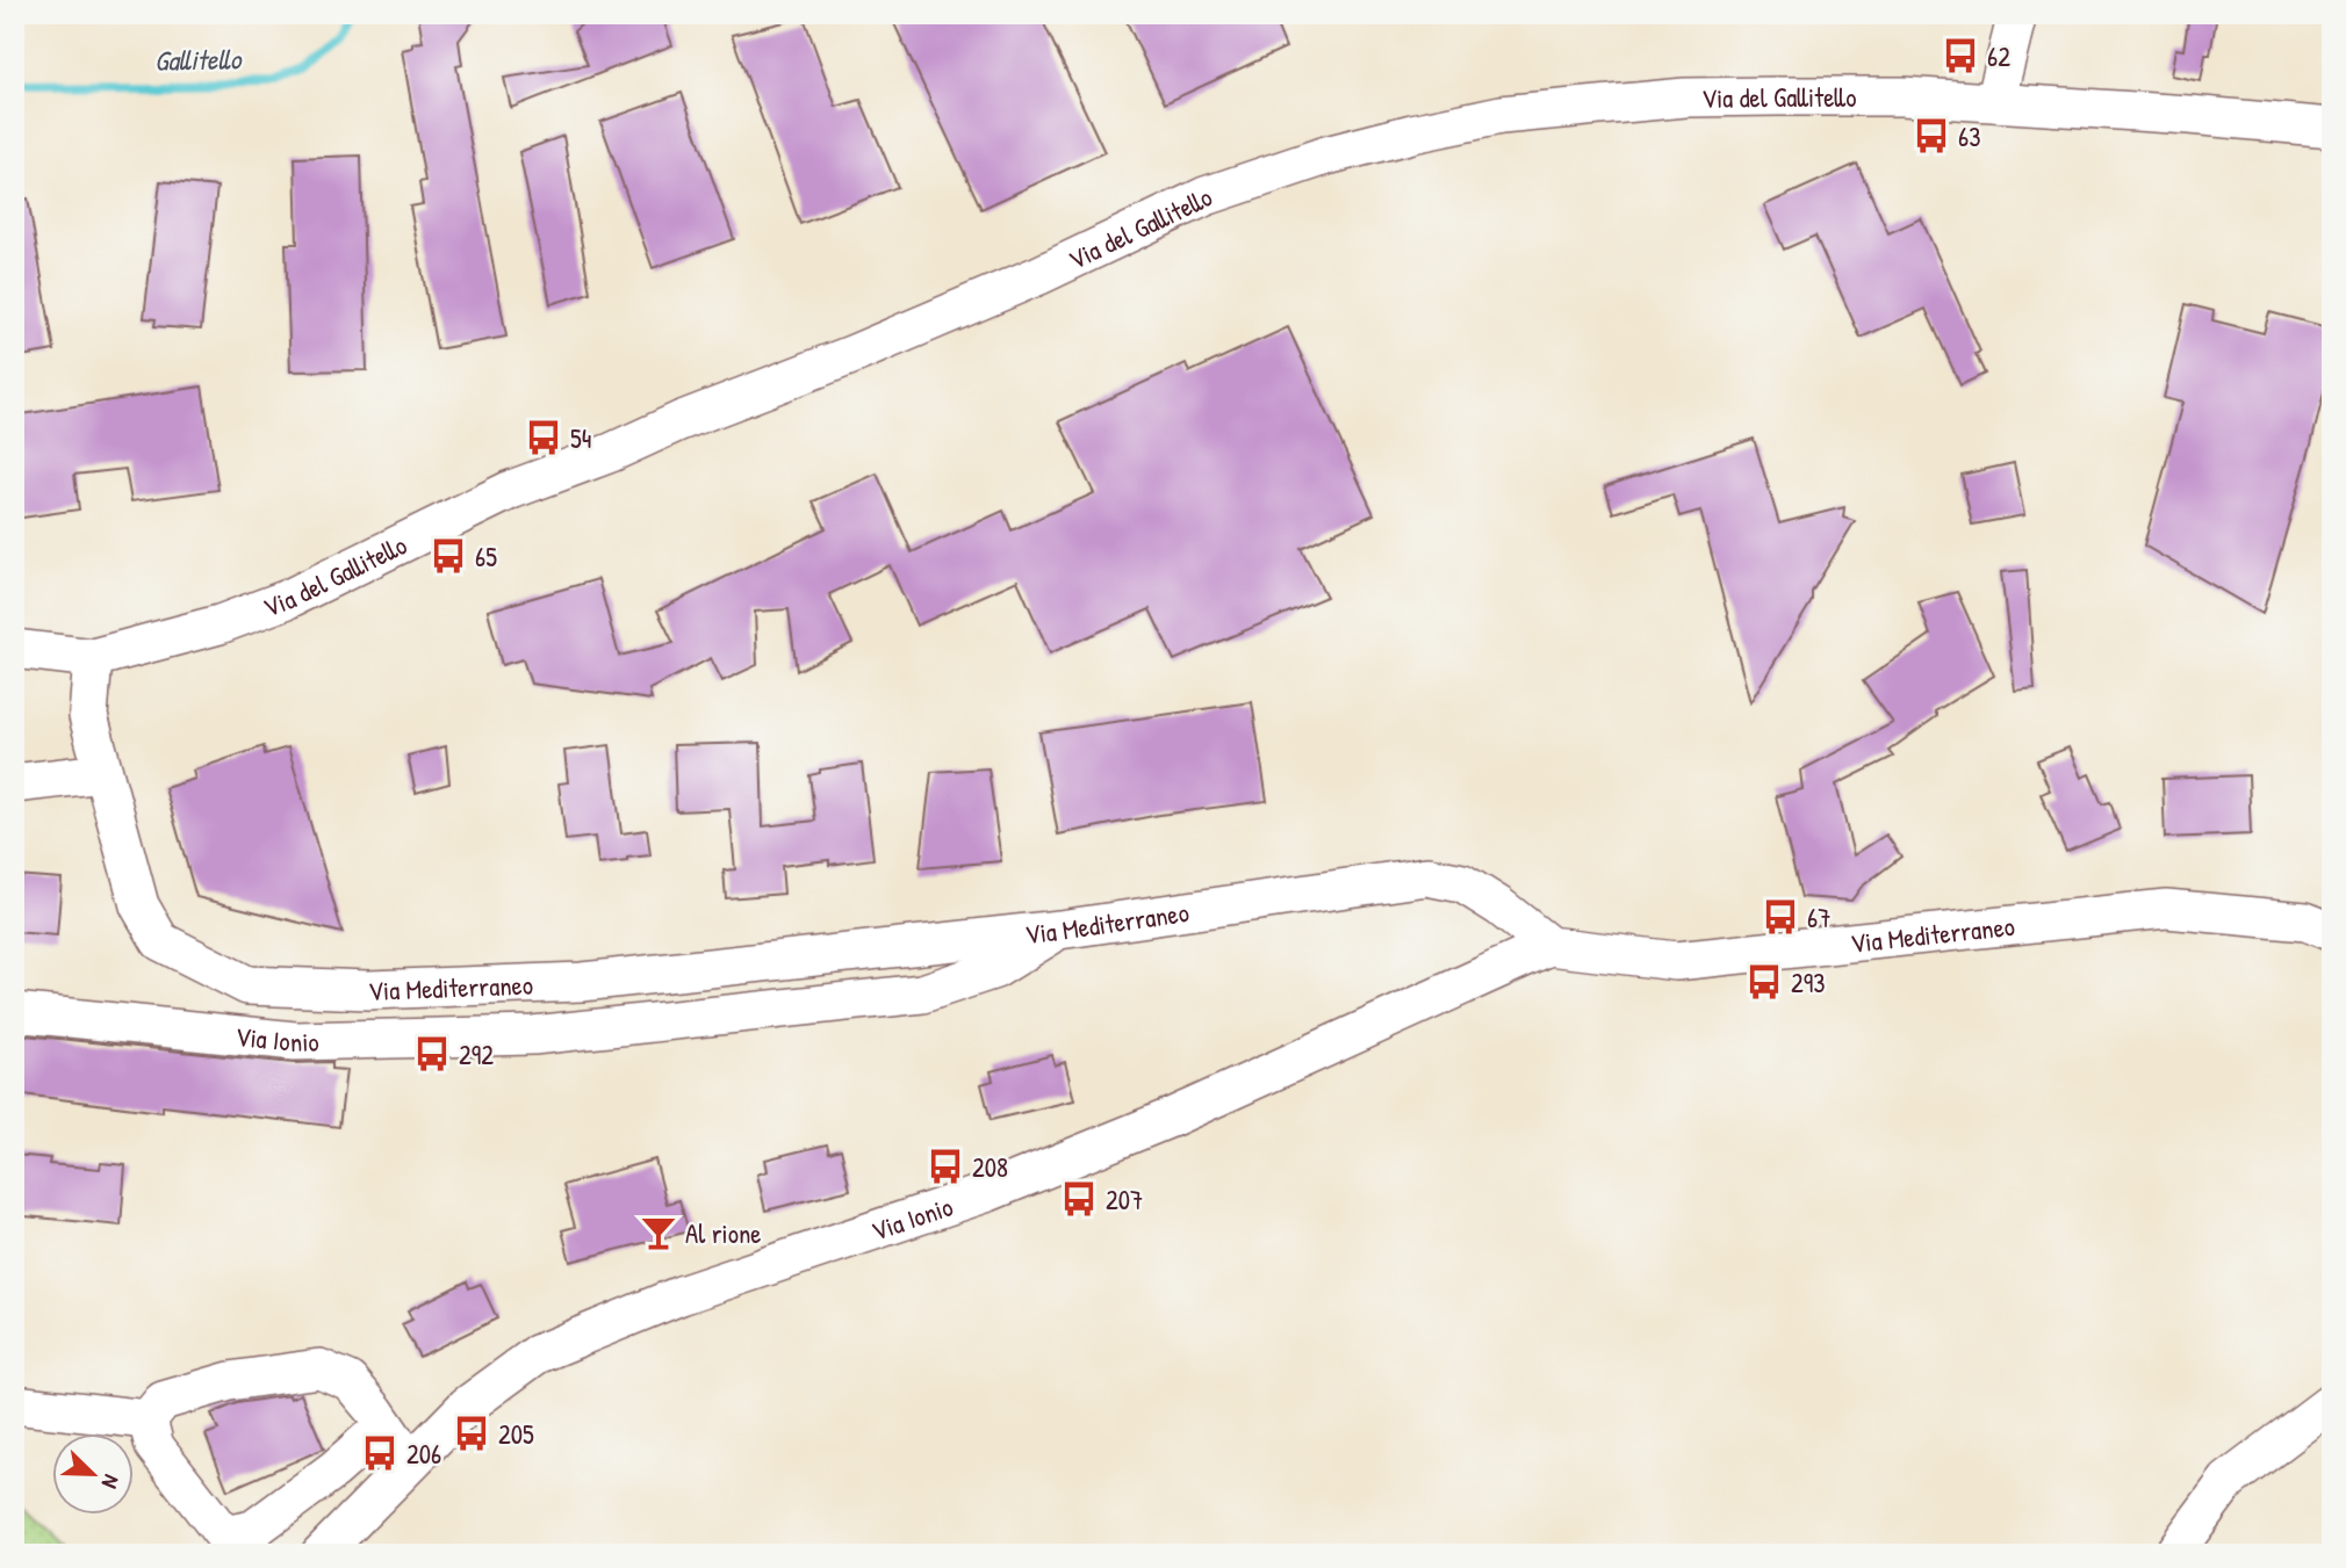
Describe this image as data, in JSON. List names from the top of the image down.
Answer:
{
  "streets": {
    "street": ["Via del Gallitello", "Via Mediterraneo", "Via Ionio"]
  },
  "crossings": [
    ["Via del Gallitello", "Via Mediterraneo"],
    ["Via Mediterraneo", "Via Ionio"]
  ],
  "water": ["Gallitello"],
  "places": {
    "bus stop": [
      "62",
      "63",
      "54",
      "65",
      "67",
      "293",
      "292",
      "208",
      "207",
      "205",
      "206"
    ],
    "bar": ["Al rione"]
  },
  "north": "bottom right"
}
